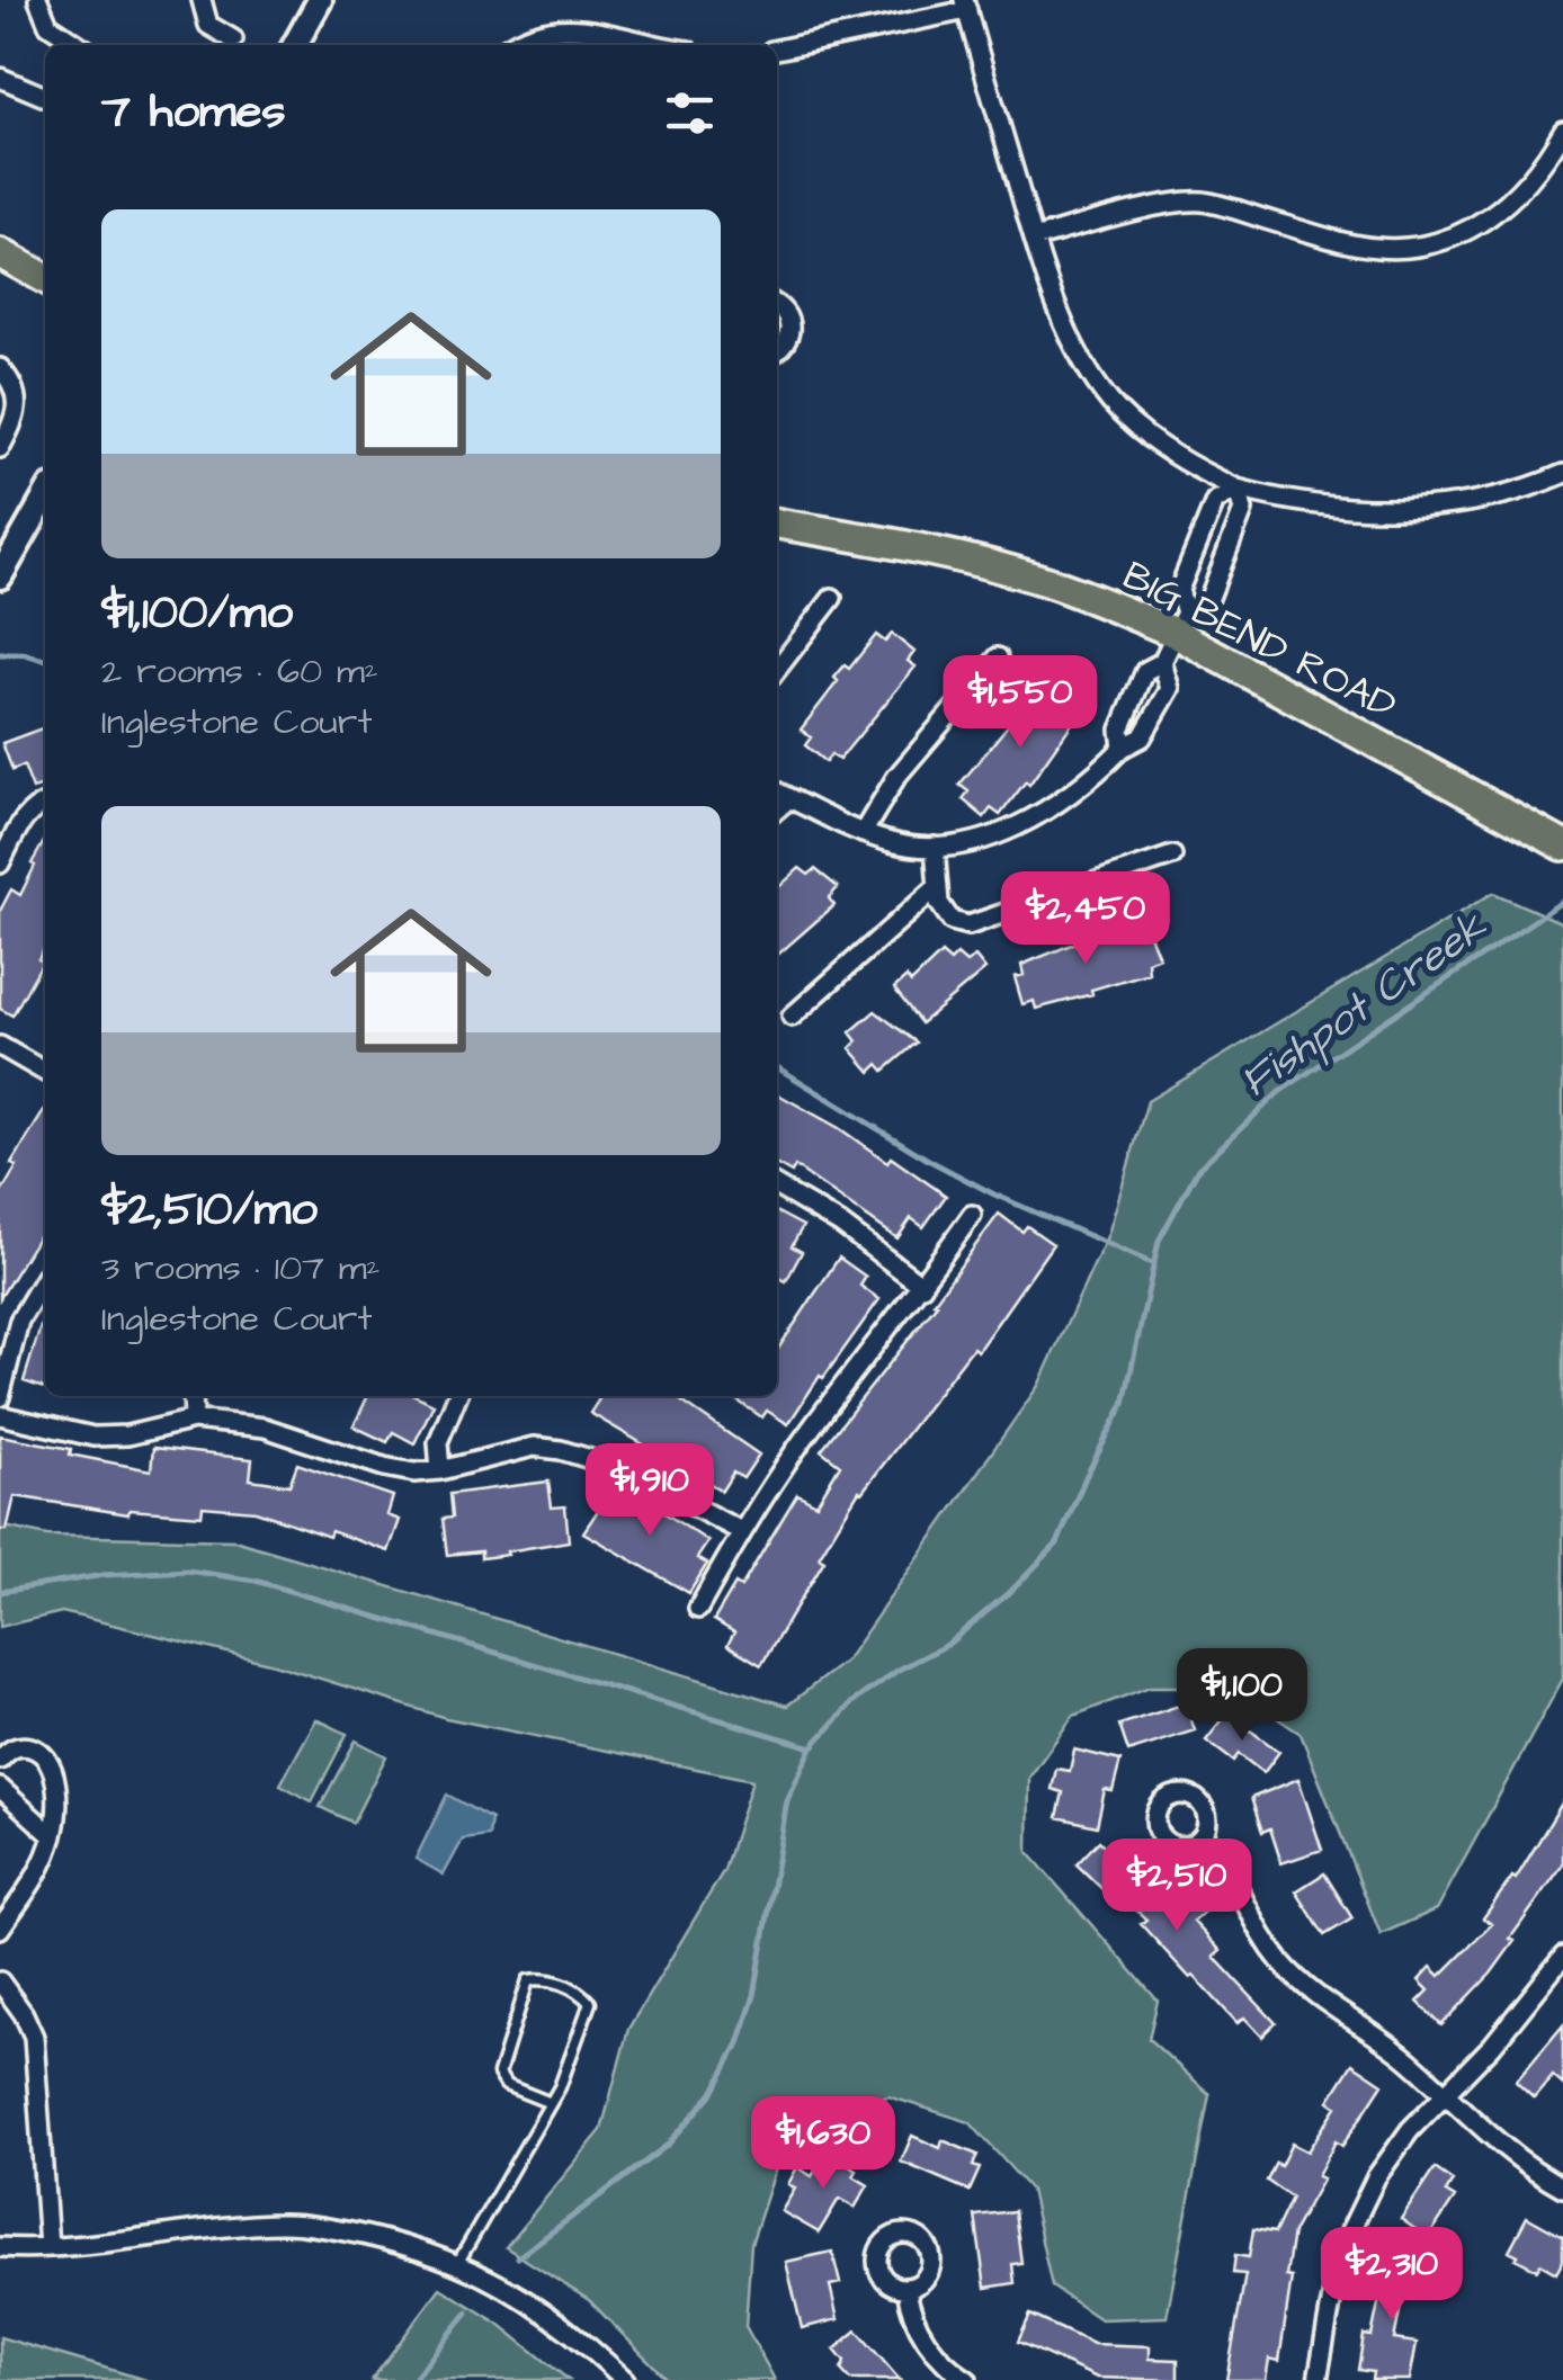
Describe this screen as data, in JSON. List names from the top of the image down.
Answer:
{
  "streets": {
    "main road": ["BIG BEND ROAD"]
  },
  "water": ["Fishpot Creek"],
  "page": {
    "heading": "7 homes",
    "list": [
      {
        "name": "$1,100/mo",
        "note": "2 rooms · 60 m² · Inglestone Court"
      },
      {
        "name": "$2,510/mo",
        "note": "3 rooms · 107 m² · Inglestone Court"
      }
    ],
    "price": [
      "$1,550",
      "$2,450",
      "$1,910",
      "$1,100",
      "$2,510",
      "$1,630",
      "$2,310"
    ]
  }
}
